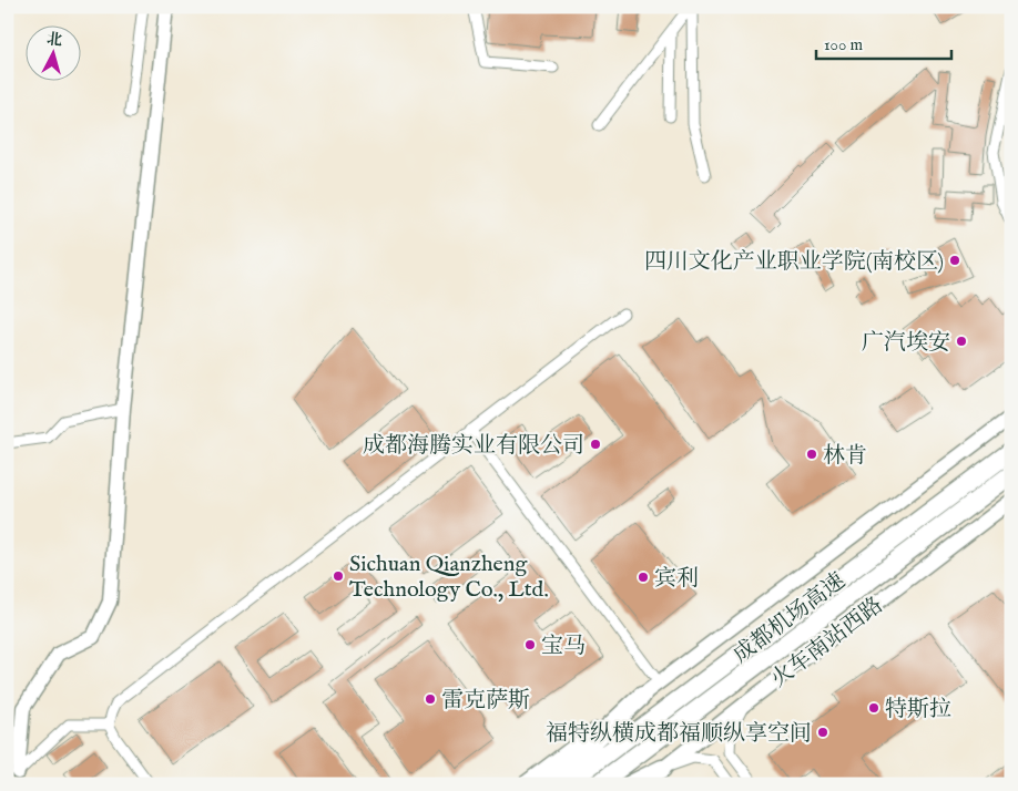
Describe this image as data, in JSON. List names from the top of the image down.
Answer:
{
  "streets": {
    "highway": ["成都机场高速"],
    "main road": ["火车南站西路"]
  },
  "places": [
    "四川文化产业职业学院(南校区)",
    "广汽埃安",
    "成都海腾实业有限公司",
    "林肯",
    "Sichuan Qianzheng Technology Co., Ltd.",
    "宾利",
    "宝马",
    "雷克萨斯",
    "特斯拉",
    "福特纵横成都福顺纵享空间"
  ],
  "scale_bar": "100 m",
  "north": "top"
}
